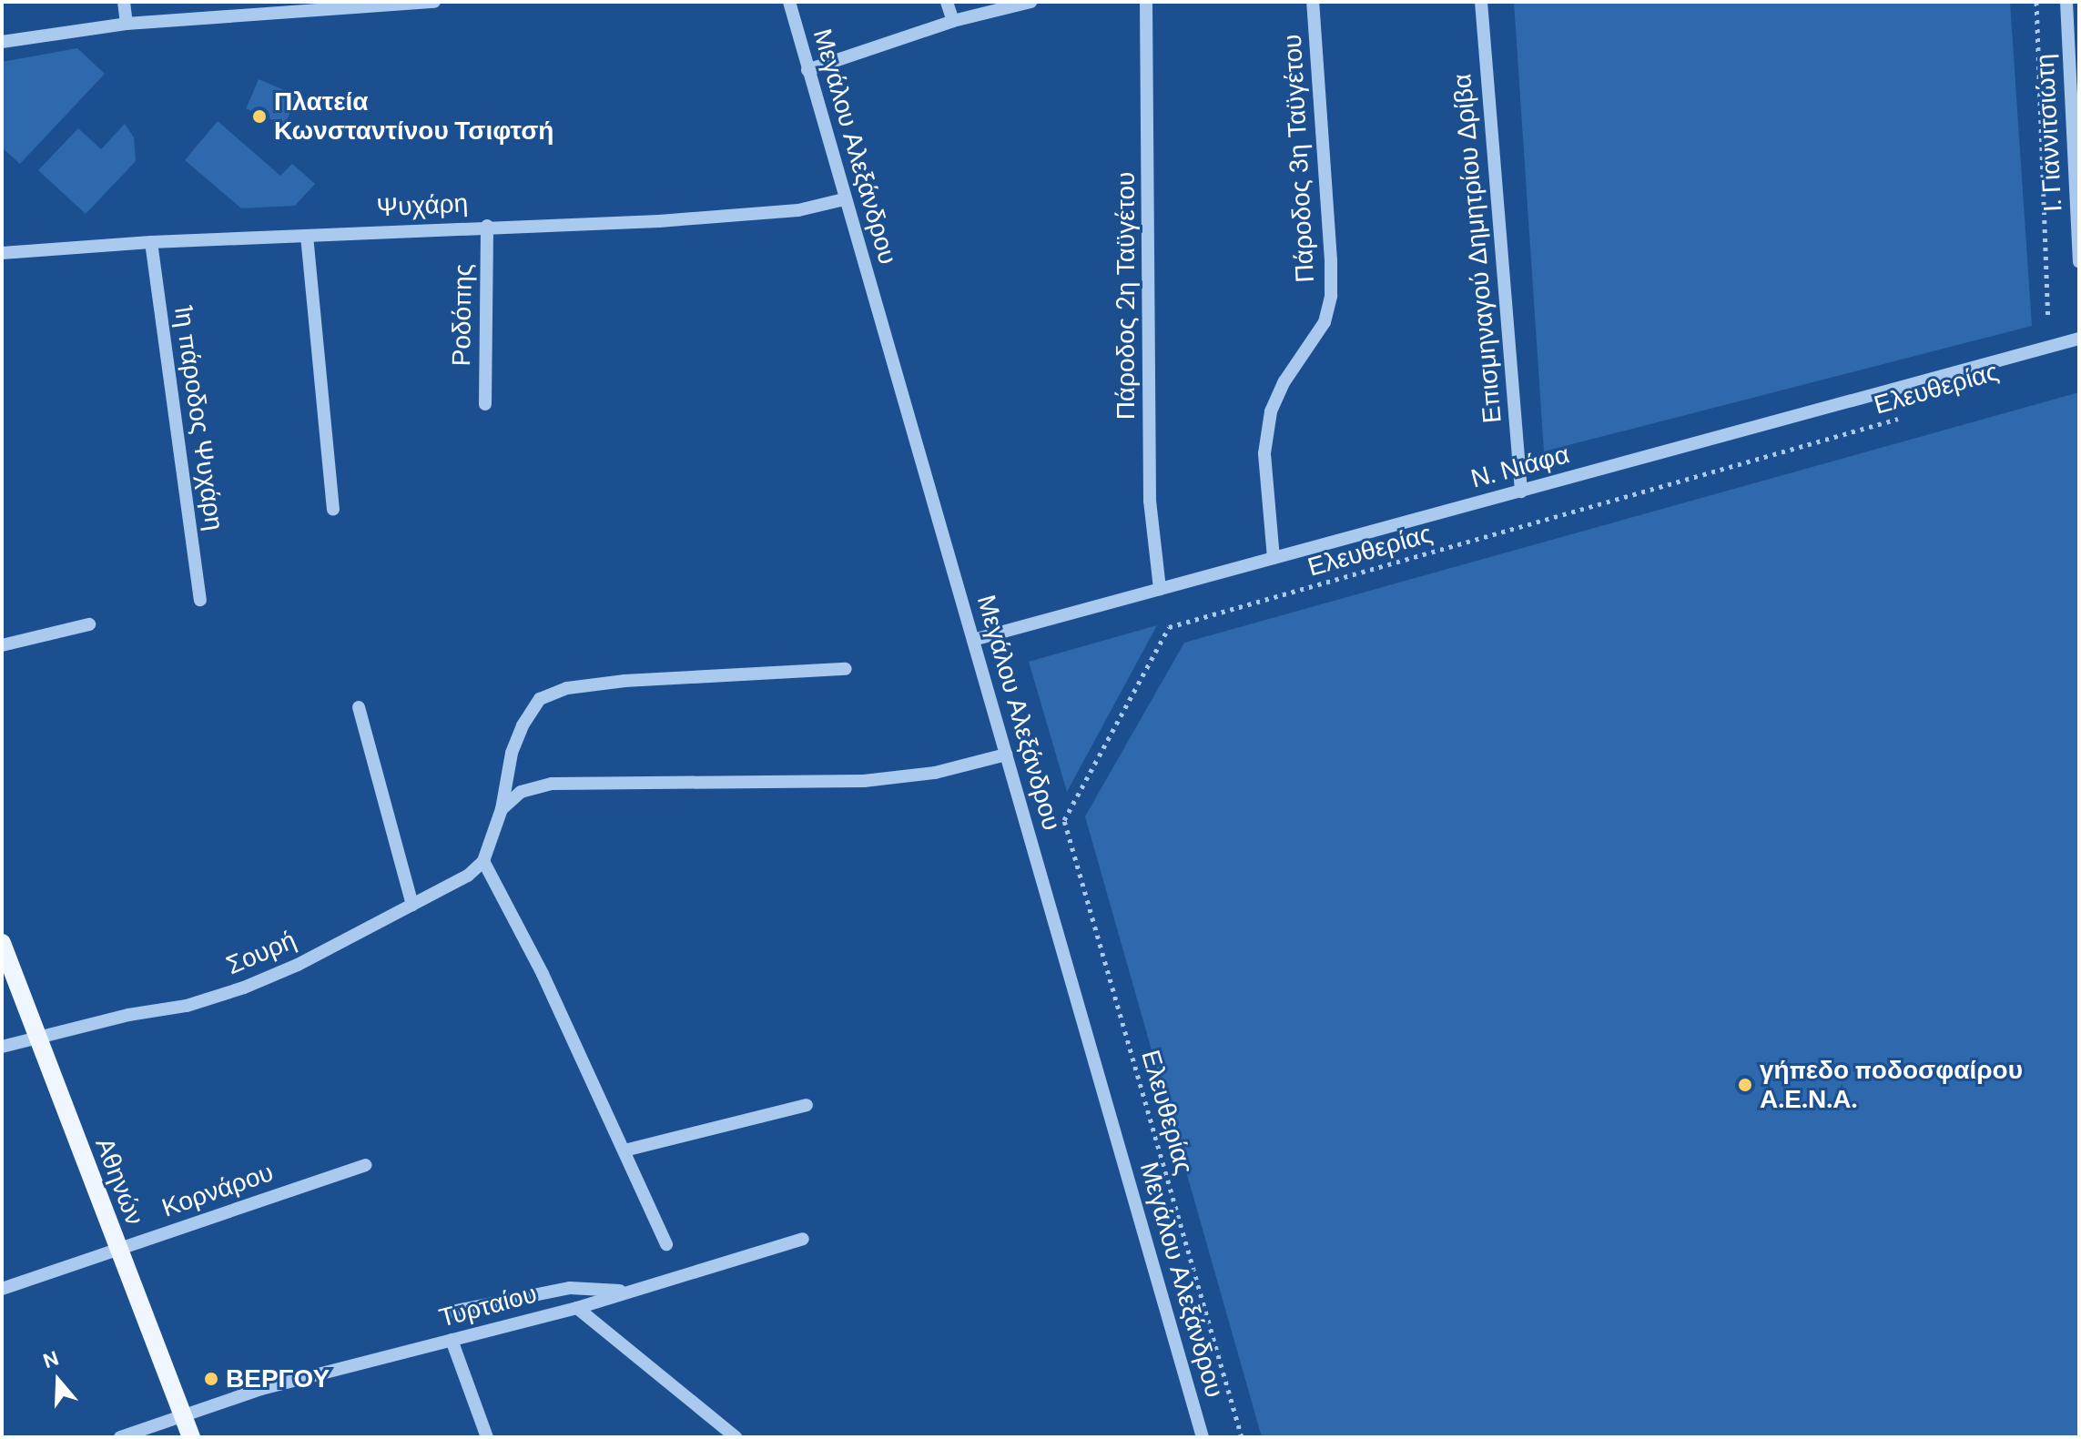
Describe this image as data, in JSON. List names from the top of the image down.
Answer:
{
  "streets": {
    "main road": ["Αθηνών"],
    "street": [
      "Ι. Γιαννιτσιώτη",
      "Μεγάλου Αλεξάνδρου",
      "Πάροδος 3η Ταϋγέτου",
      "Ψυχάρη",
      "Επισμηναγού Δημητρίου Δρίβα",
      "Πάροδος 2η Ταϋγέτου",
      "Ροδόπης",
      "1η πάροδος Ψυχάρη",
      "Ν. Νιάφα",
      "Σουρή",
      "Κορνάρου",
      "Τυρταίου"
    ],
    "path": ["Ελευθερίας"]
  },
  "crossings": [
    ["Μεγάλου Αλεξάνδρου", "Ψυχάρη"],
    ["Μεγάλου Αλεξάνδρου", "Ν. Νιάφα"],
    ["Πάροδος 3η Ταϋγέτου", "Ν. Νιάφα"],
    ["Ψυχάρη", "Ροδόπης"],
    ["Ψυχάρη", "1η πάροδος Ψυχάρη"],
    ["Επισμηναγού Δημητρίου Δρίβα", "Ν. Νιάφα"],
    ["Πάροδος 2η Ταϋγέτου", "Ν. Νιάφα"],
    ["Σουρή", "Αθηνών"],
    ["Αθηνών", "Κορνάρου"],
    ["Αθηνών", "Τυρταίου"]
  ],
  "places": ["Πλατεία Κωνσταντίνου Τσιφτσή", "γήπεδο ποδοσφαίρου Α.Ε.Ν.Α.", "ΒΕΡΓΟΥ"],
  "north": "top"
}
